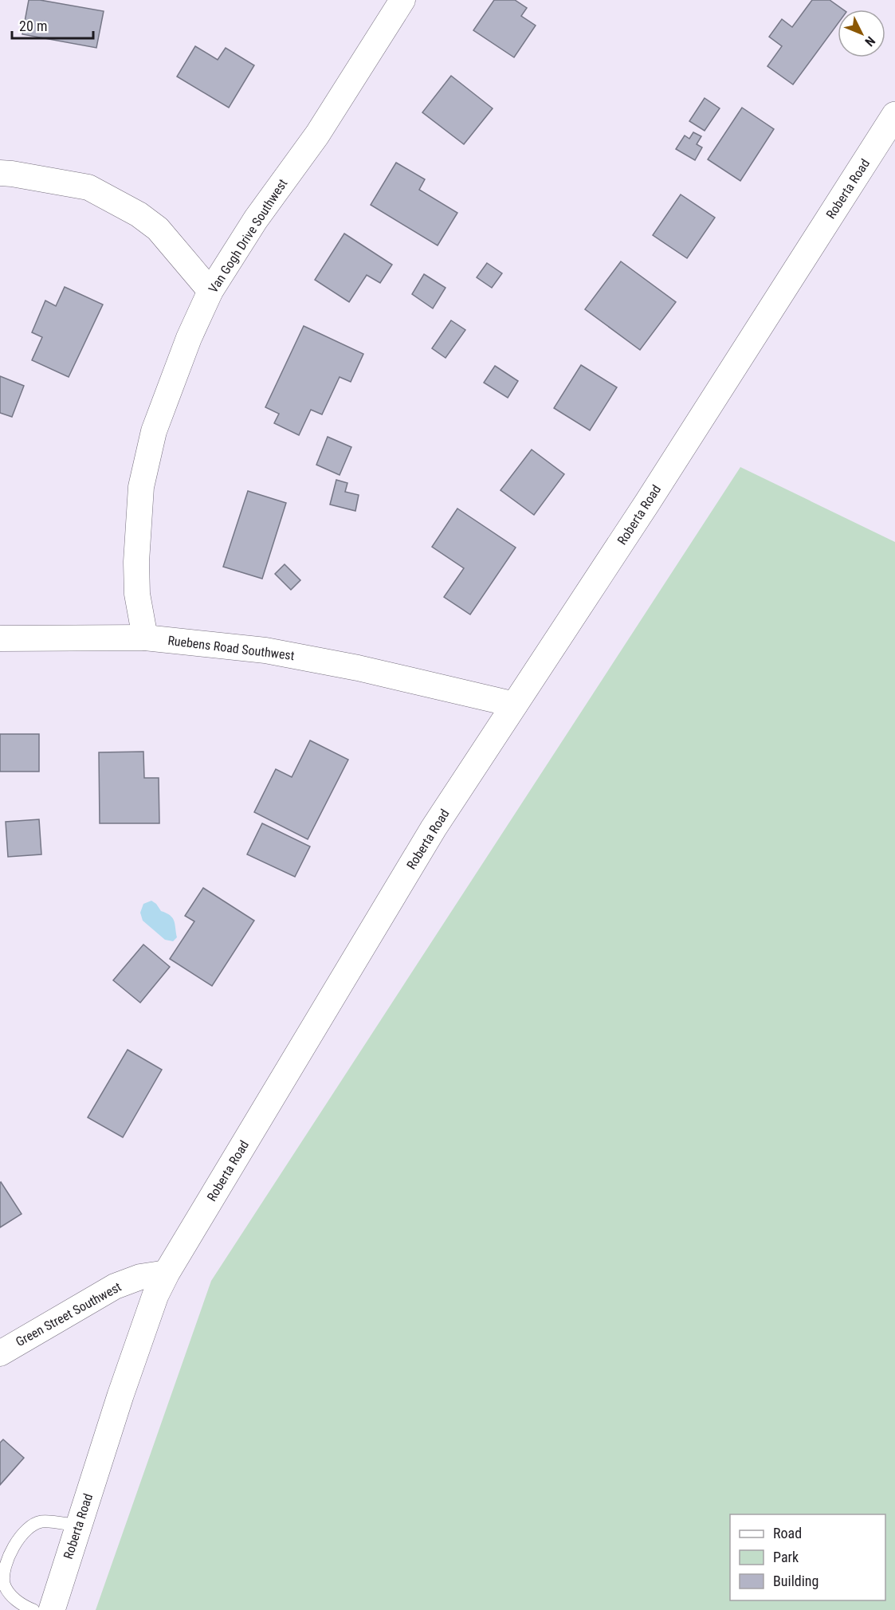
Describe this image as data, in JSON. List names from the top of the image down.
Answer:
{
  "streets": {
    "street": [
      "Roberta Road",
      "Van Gogh Drive Southwest",
      "Ruebens Road Southwest",
      "Green Street Southwest"
    ]
  },
  "crossings": [
    ["Roberta Road", "Ruebens Road Southwest"],
    ["Roberta Road", "Green Street Southwest"],
    ["Van Gogh Drive Southwest", "Ruebens Road Southwest"]
  ],
  "legend": ["Road", "Park", "Building"],
  "scale_bar": "20 m",
  "north": "bottom right"
}
